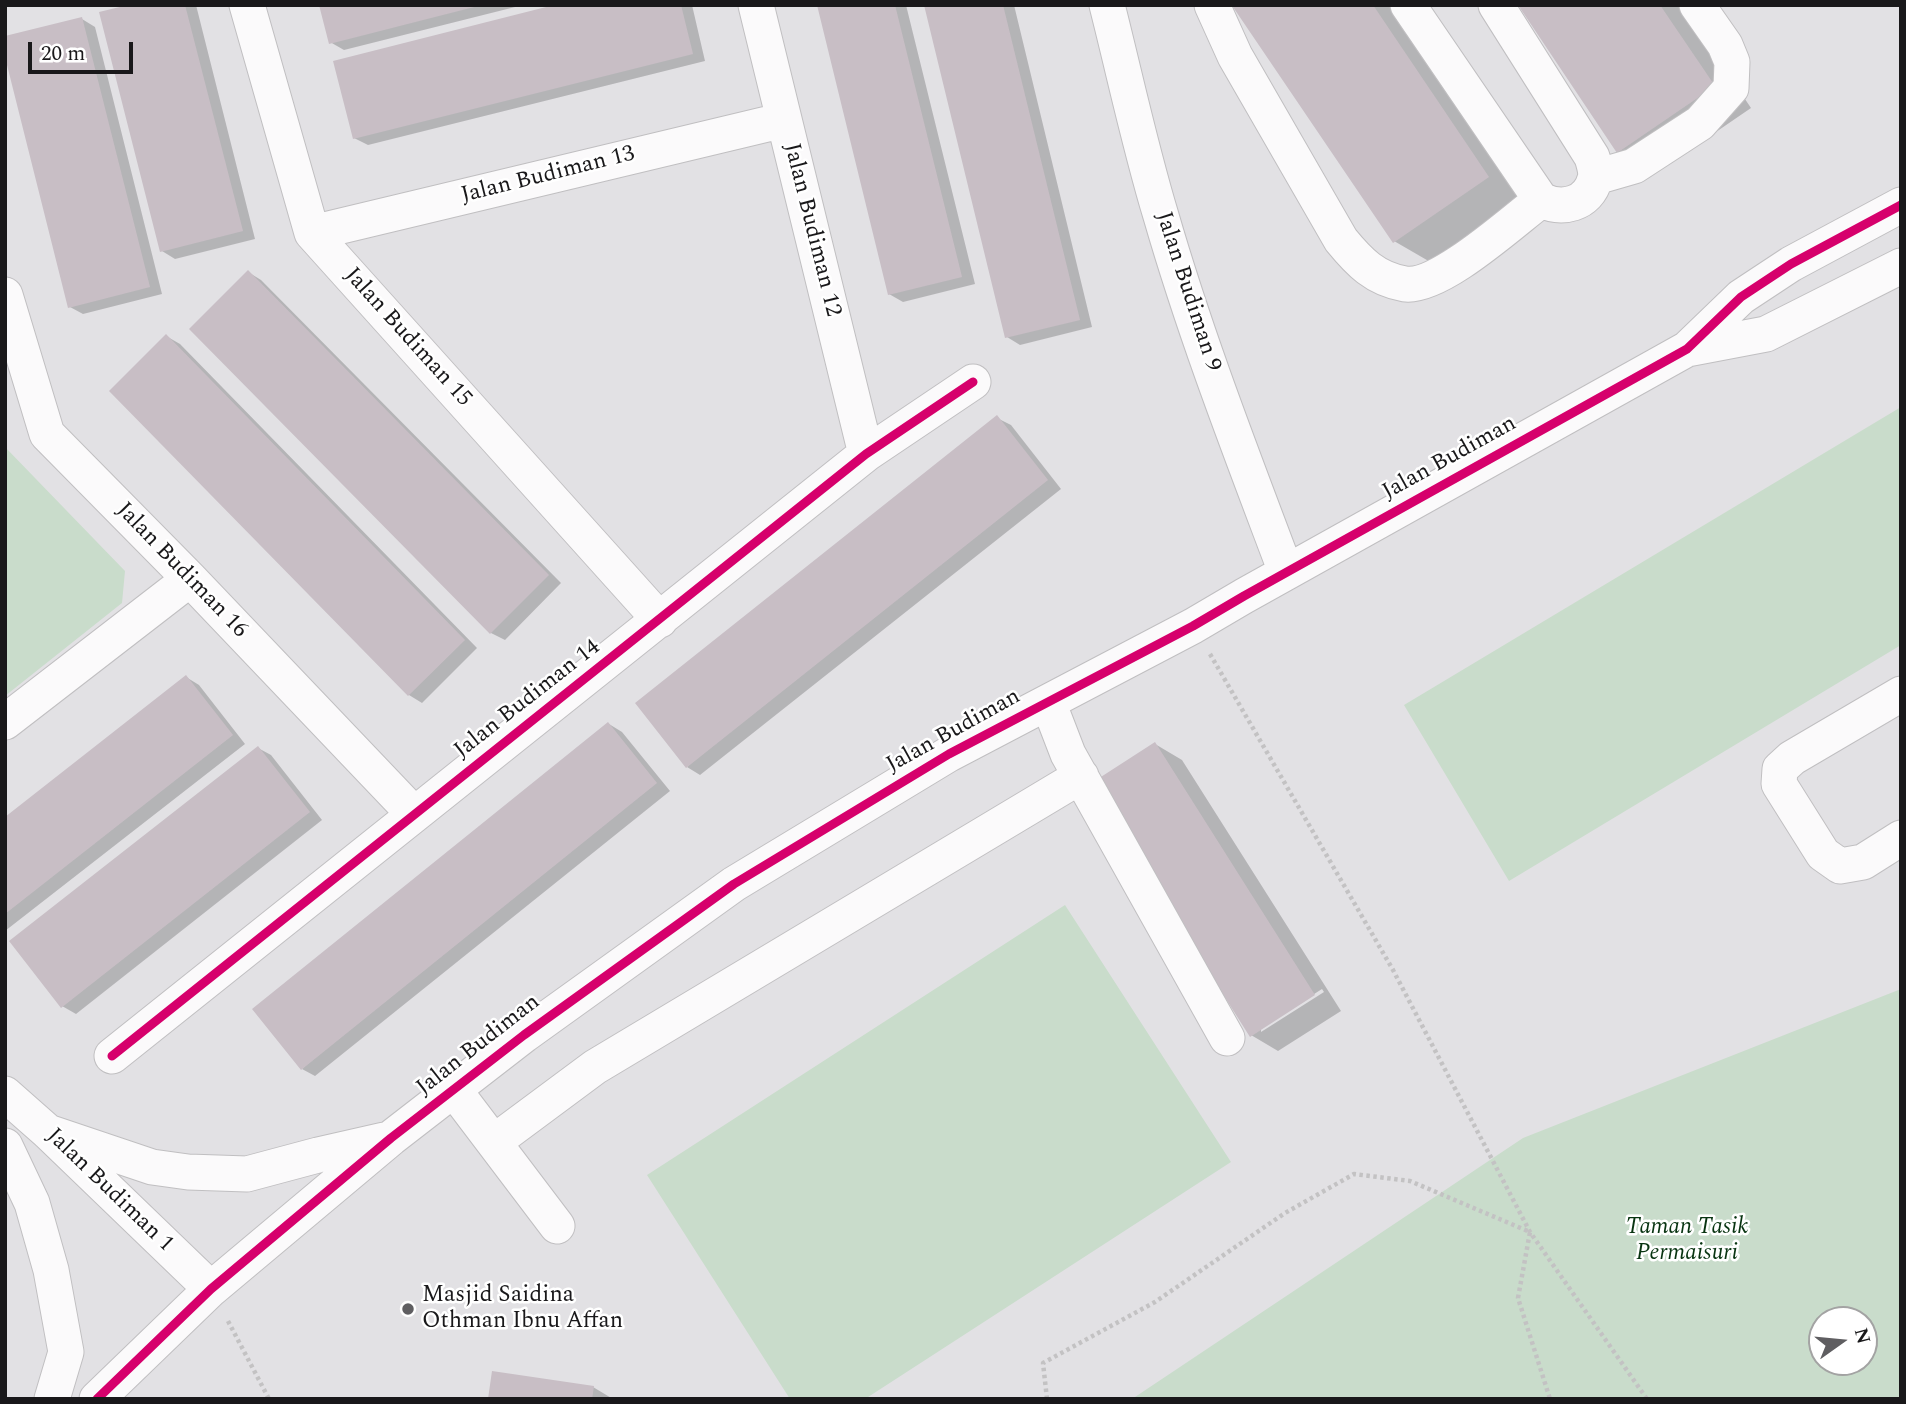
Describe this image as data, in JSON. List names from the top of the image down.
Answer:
{
  "streets": {
    "street": [
      "Jalan Budiman 13",
      "Jalan Budiman 12",
      "Jalan Budiman 9",
      "Jalan Budiman 15",
      "Jalan Budiman",
      "Jalan Budiman 16",
      "Jalan Budiman 14",
      "Jalan Budiman 1"
    ]
  },
  "crossings": [
    ["Jalan Budiman 13", "Jalan Budiman 12"],
    ["Jalan Budiman 13", "Jalan Budiman 15"],
    ["Jalan Budiman 12", "Jalan Budiman 14"],
    ["Jalan Budiman 9", "Jalan Budiman"],
    ["Jalan Budiman 15", "Jalan Budiman 14"],
    ["Jalan Budiman", "Jalan Budiman 1"],
    ["Jalan Budiman 16", "Jalan Budiman 14"]
  ],
  "parks": ["Taman Tasik Permaisuri"],
  "places": ["Masjid Saidina Othman Ibnu Affan"],
  "scale_bar": "20 m",
  "north": "right"
}
